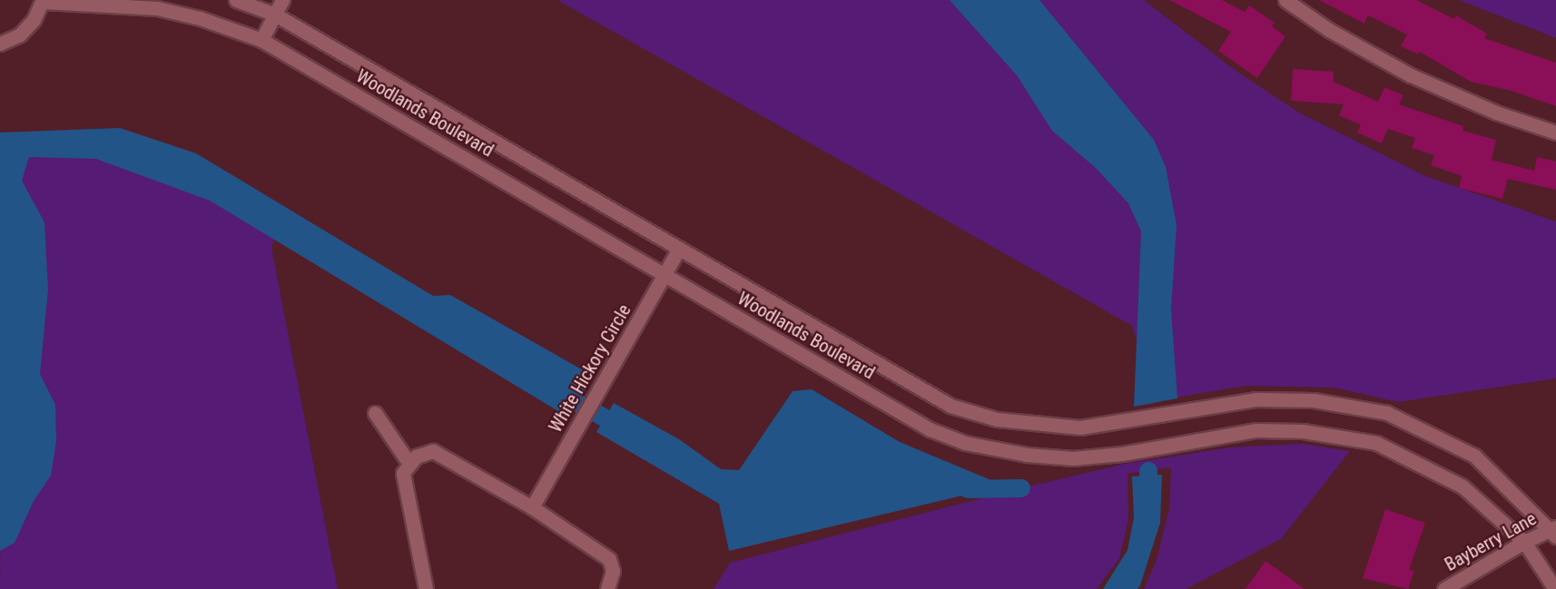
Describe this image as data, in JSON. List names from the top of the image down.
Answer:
{
  "streets": {
    "street": ["Woodlands Boulevard", "White Hickory Circle", "Bayberry Lane"]
  },
  "crossings": [
    ["Woodlands Boulevard", "White Hickory Circle"],
    ["Woodlands Boulevard", "Bayberry Lane"]
  ]
}
